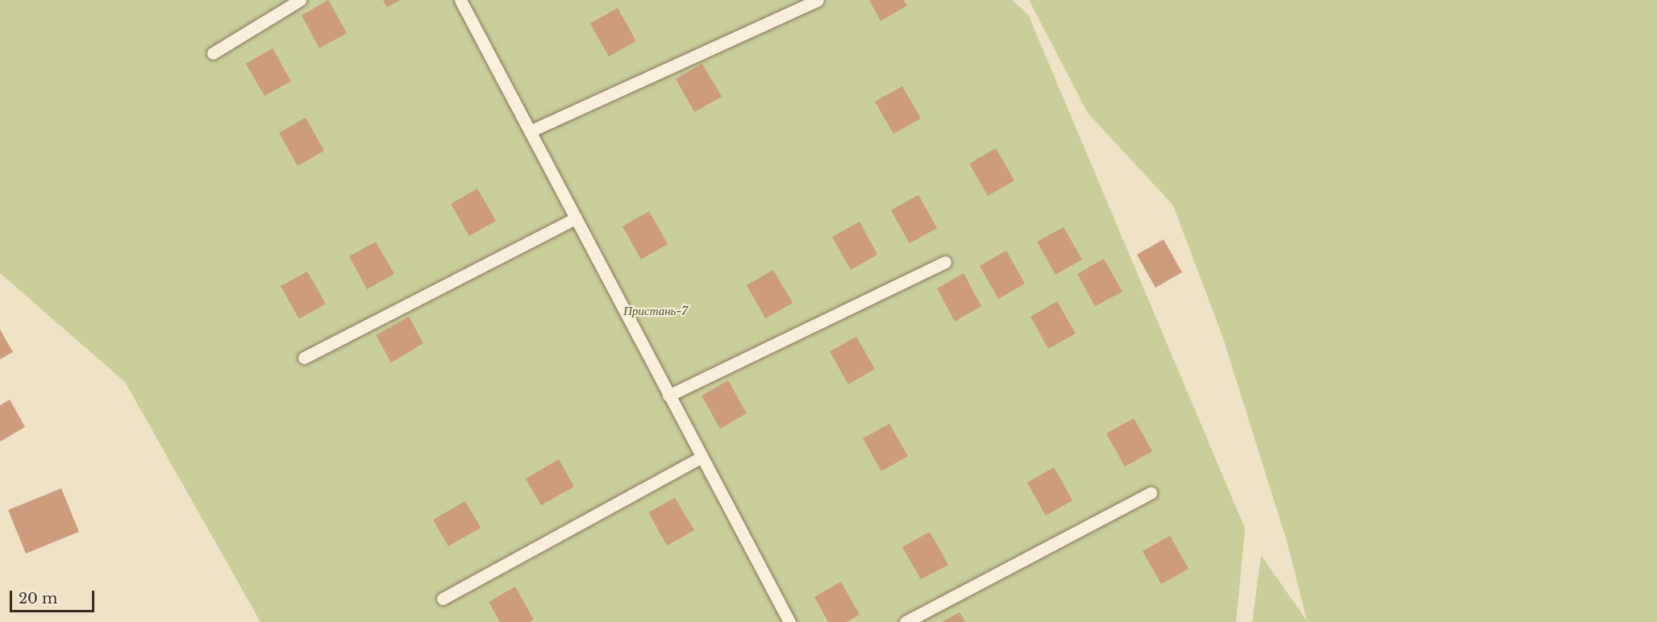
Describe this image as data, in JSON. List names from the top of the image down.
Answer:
{
  "parks": ["Пристань-7"],
  "scale_bar": "20 m"
}
